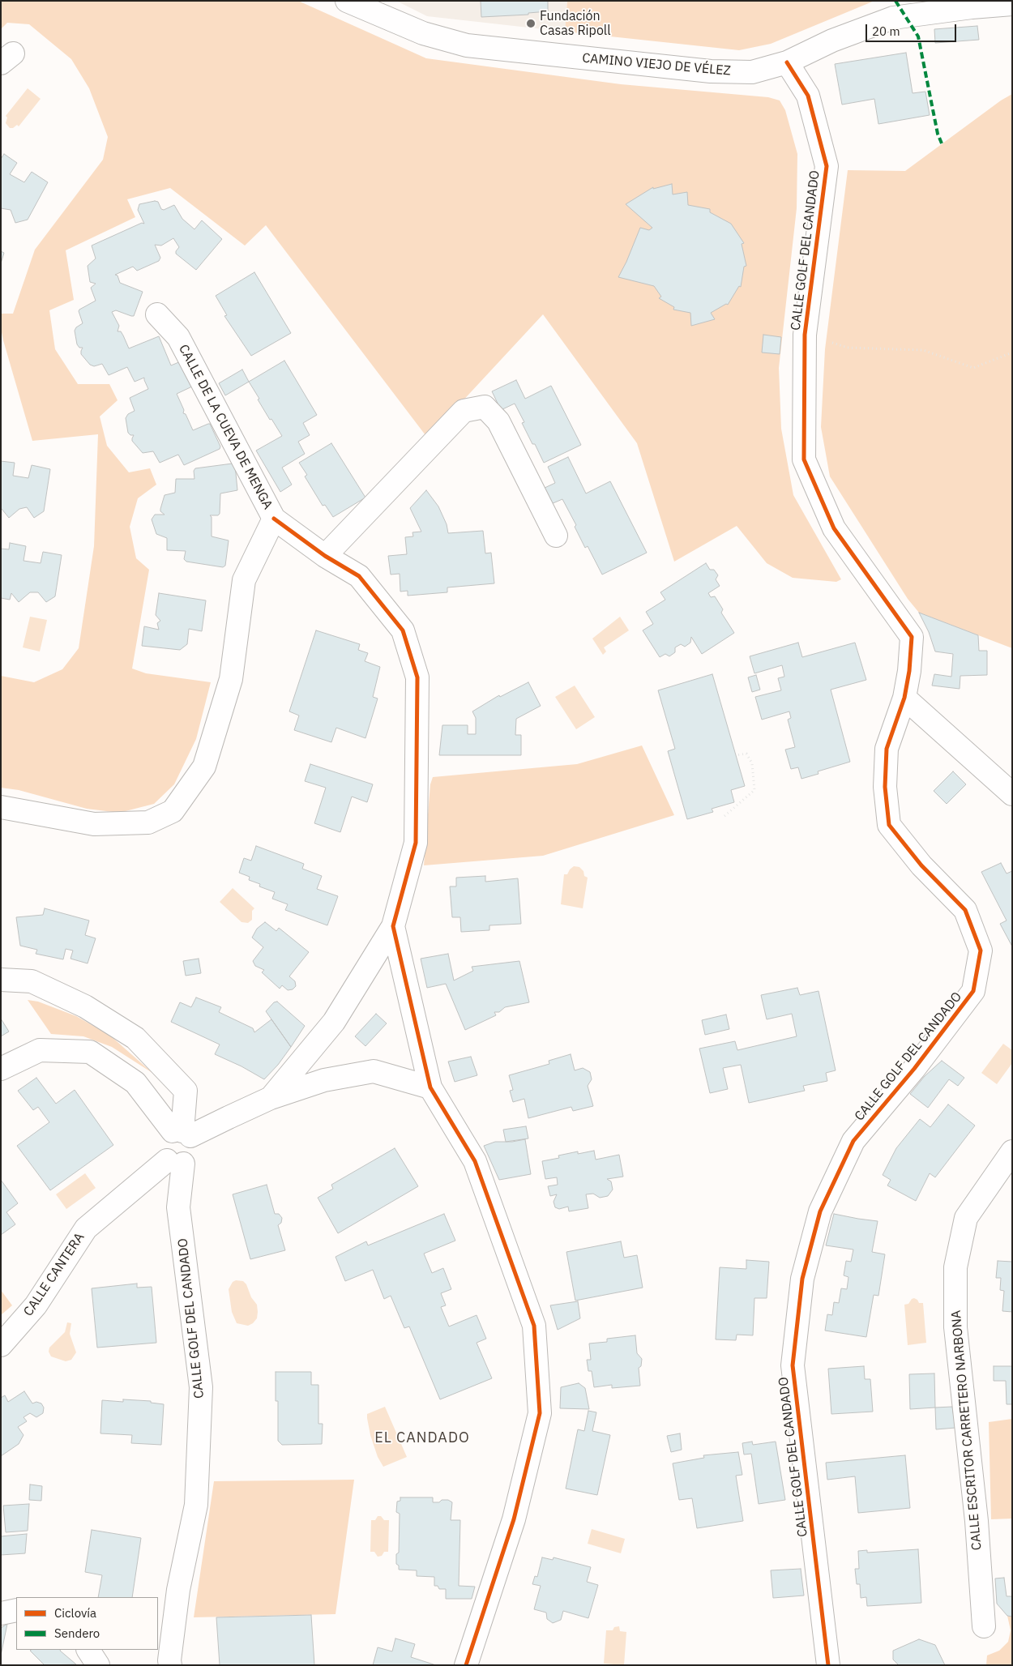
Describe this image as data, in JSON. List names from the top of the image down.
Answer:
{
  "streets": {
    "street": [
      "CAMINO VIEJO DE VÉLEZ",
      "CALLE GOLF DEL CANDADO",
      "CALLE DE LA CUEVA DE MENGA",
      "CALLE CANTERA",
      "CALLE ESCRITOR CARRETERO NARBONA"
    ]
  },
  "crossings": [
    ["CAMINO VIEJO DE VÉLEZ", "CALLE GOLF DEL CANDADO"],
    ["CALLE GOLF DEL CANDADO", "CALLE CANTERA"]
  ],
  "districts": ["EL CANDADO"],
  "places": ["Fundación Casas Ripoll"],
  "legend": ["Ciclovía", "Sendero"],
  "scale_bar": "20 m"
}
